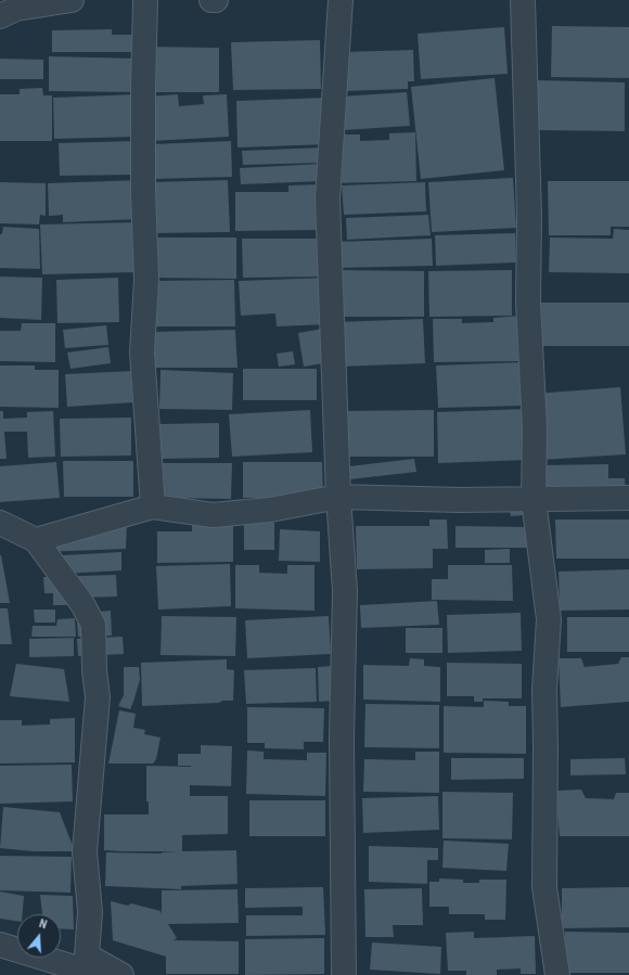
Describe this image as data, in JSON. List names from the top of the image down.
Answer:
{
  "north": "top"
}
